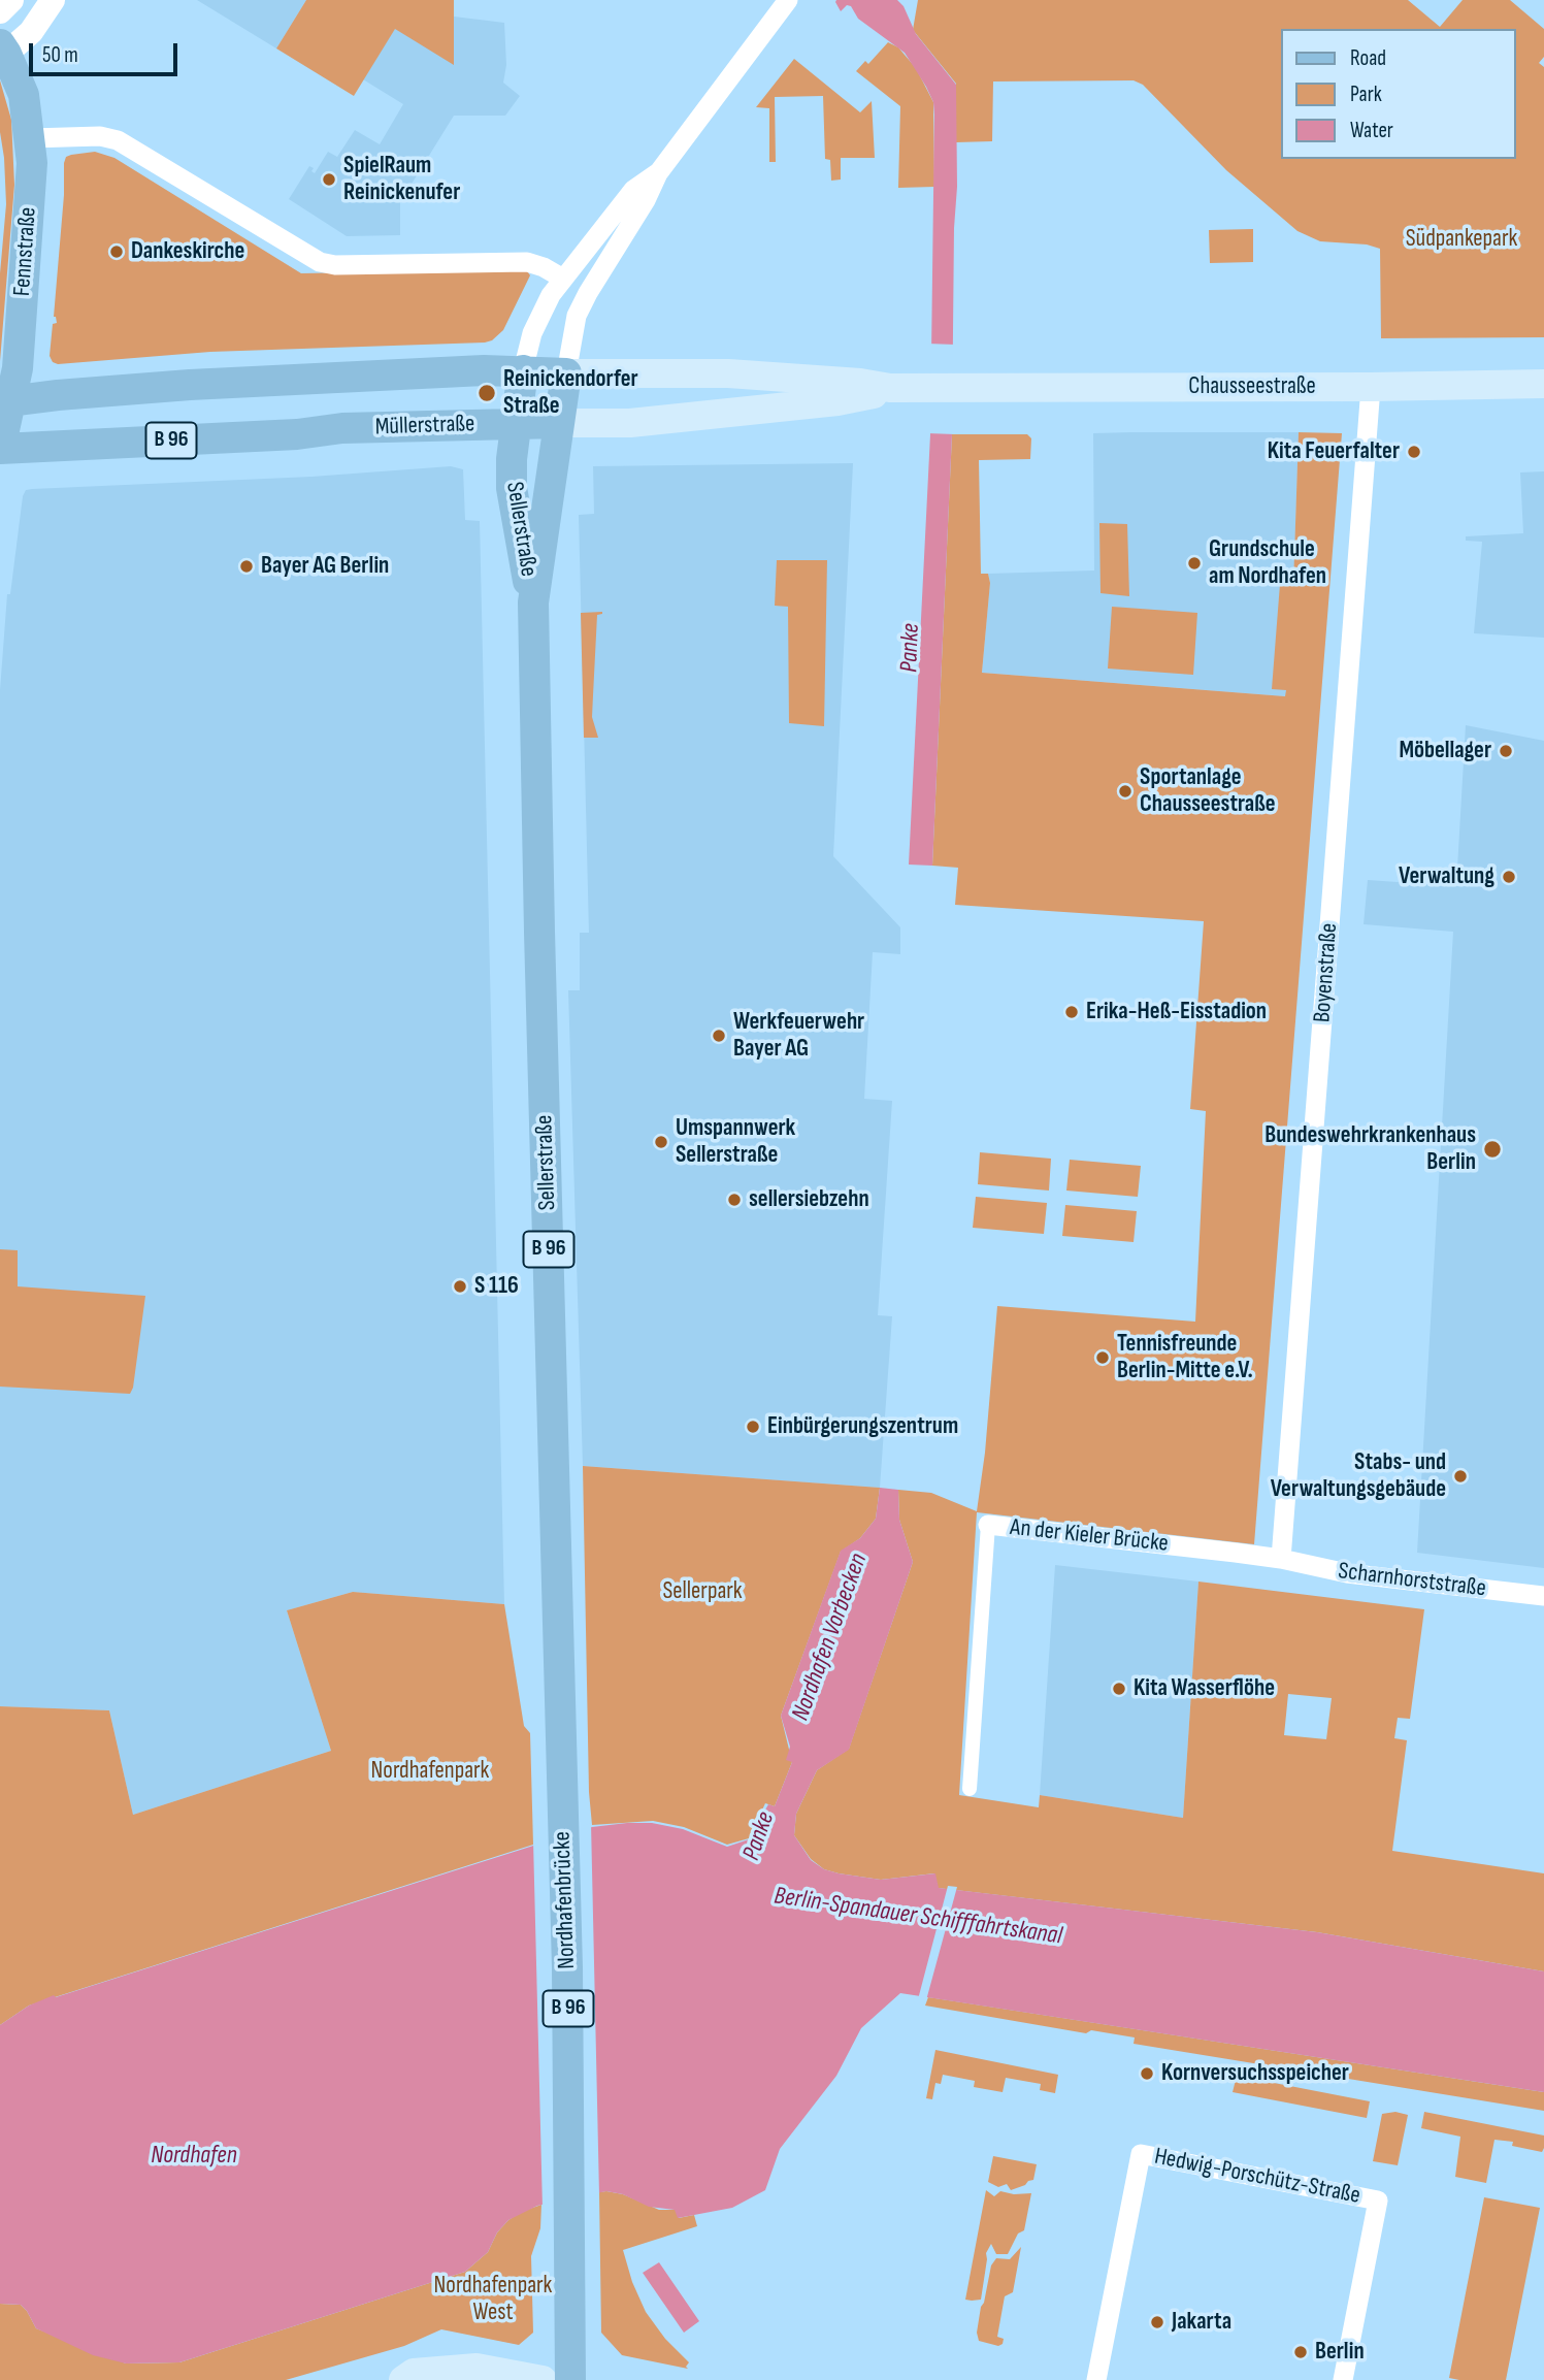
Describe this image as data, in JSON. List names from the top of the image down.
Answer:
{
  "streets": {
    "main road": [
      "Fennstraße",
      "Chausseestraße",
      "Müllerstraße",
      "B 96",
      "Sellerstraße",
      "Nordhafenbrücke"
    ],
    "street": [
      "Boyenstraße",
      "An der Kieler Brücke",
      "Scharnhorststraße",
      "Hedwig-Porschütz-Straße"
    ]
  },
  "crossings": [
    ["Fennstraße", "Müllerstraße"],
    ["Chausseestraße", "Müllerstraße"],
    ["Chausseestraße", "Boyenstraße"],
    ["Müllerstraße", "Sellerstraße"],
    ["Sellerstraße", "Nordhafenbrücke"],
    ["Boyenstraße", "An der Kieler Brücke"],
    ["Boyenstraße", "Scharnhorststraße"],
    ["An der Kieler Brücke", "Scharnhorststraße"]
  ],
  "water": [
    "Panke",
    "Nordhafen Vorbecken",
    "Berlin-Spandauer Schifffahrtskanal",
    "Nordhafen"
  ],
  "parks": [
    "Südpankepark",
    "Sellerpark",
    "Nordhafenpark",
    "Nordhafenpark West"
  ],
  "places": [
    "SpielRaum Reinickenufer",
    "Dankeskirche",
    "Reinickendorfer Straße",
    "Kita Feuerfalter",
    "Grundschule am Nordhafen",
    "Bayer AG Berlin",
    "Möbellager",
    "Sportanlage Chausseestraße",
    "Verwaltung",
    "Erika-Heß-Eisstadion",
    "Werkfeuerwehr Bayer AG",
    "Umspannwerk Sellerstraße",
    "Bundeswehrkrankenhaus Berlin",
    "sellersiebzehn",
    "S 116",
    "Tennisfreunde Berlin-Mitte e.V.",
    "Einbürgerungszentrum",
    "Stabs- und Verwaltungsgebäude",
    "Kita Wasserflöhe",
    "Kornversuchsspeicher",
    "Jakarta",
    "Berlin"
  ],
  "legend": ["Road", "Park", "Water"],
  "scale_bar": "50 m"
}
